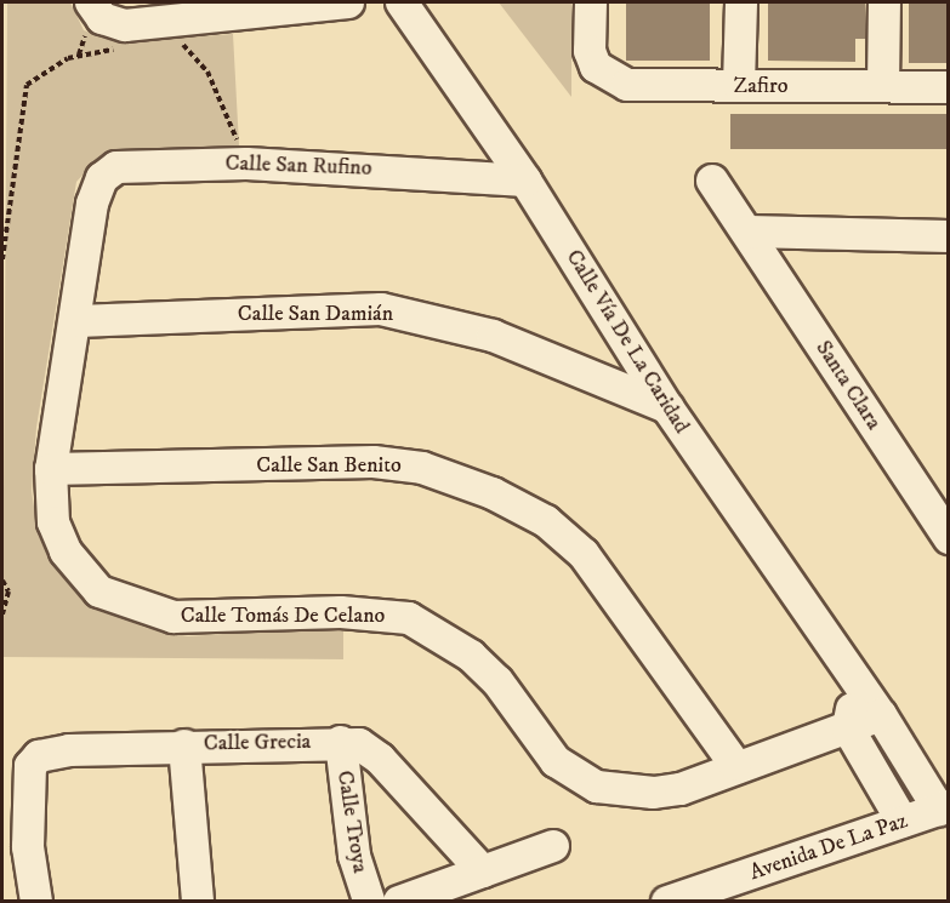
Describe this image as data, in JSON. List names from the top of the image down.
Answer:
{
  "streets": {
    "street": [
      "Zafiro",
      "Calle San Rufino",
      "Calle San Damián",
      "Calle Vía De La Caridad",
      "Santa Clara",
      "Calle San Benito",
      "Calle Tomás De Celano",
      "Calle Grecia",
      "Calle Troya",
      "Avenida De La Paz"
    ]
  },
  "crossings": [
    ["Calle San Rufino", "Calle Vía De La Caridad"],
    ["Calle San Rufino", "Calle Tomás De Celano"],
    ["Calle San Damián", "Calle Vía De La Caridad"],
    ["Calle San Damián", "Calle Tomás De Celano"],
    ["Calle Vía De La Caridad", "Calle Tomás De Celano"],
    ["Calle Vía De La Caridad", "Avenida De La Paz"],
    ["Calle San Benito", "Calle Tomás De Celano"],
    ["Calle Grecia", "Calle Troya"]
  ]
}
